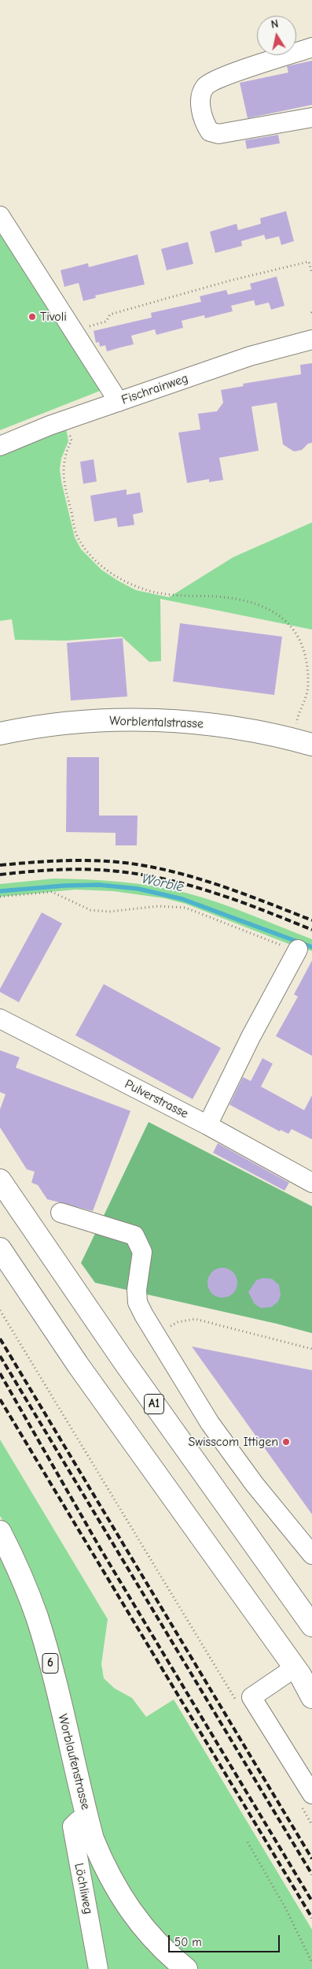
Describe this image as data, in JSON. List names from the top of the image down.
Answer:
{
  "streets": {
    "main road": [
      "Worblentalstrasse",
      "A1",
      "6",
      "Worblaufenstrasse"
    ],
    "street": ["Fischrainweg", "Pulverstrasse", "Löchliweg"]
  },
  "crossings": [
    ["Worblaufenstrasse", "Löchliweg"]
  ],
  "water": ["Worble"],
  "places": ["Tivoli", "Swisscom Ittigen"],
  "scale_bar": "50 m",
  "north": "top"
}
